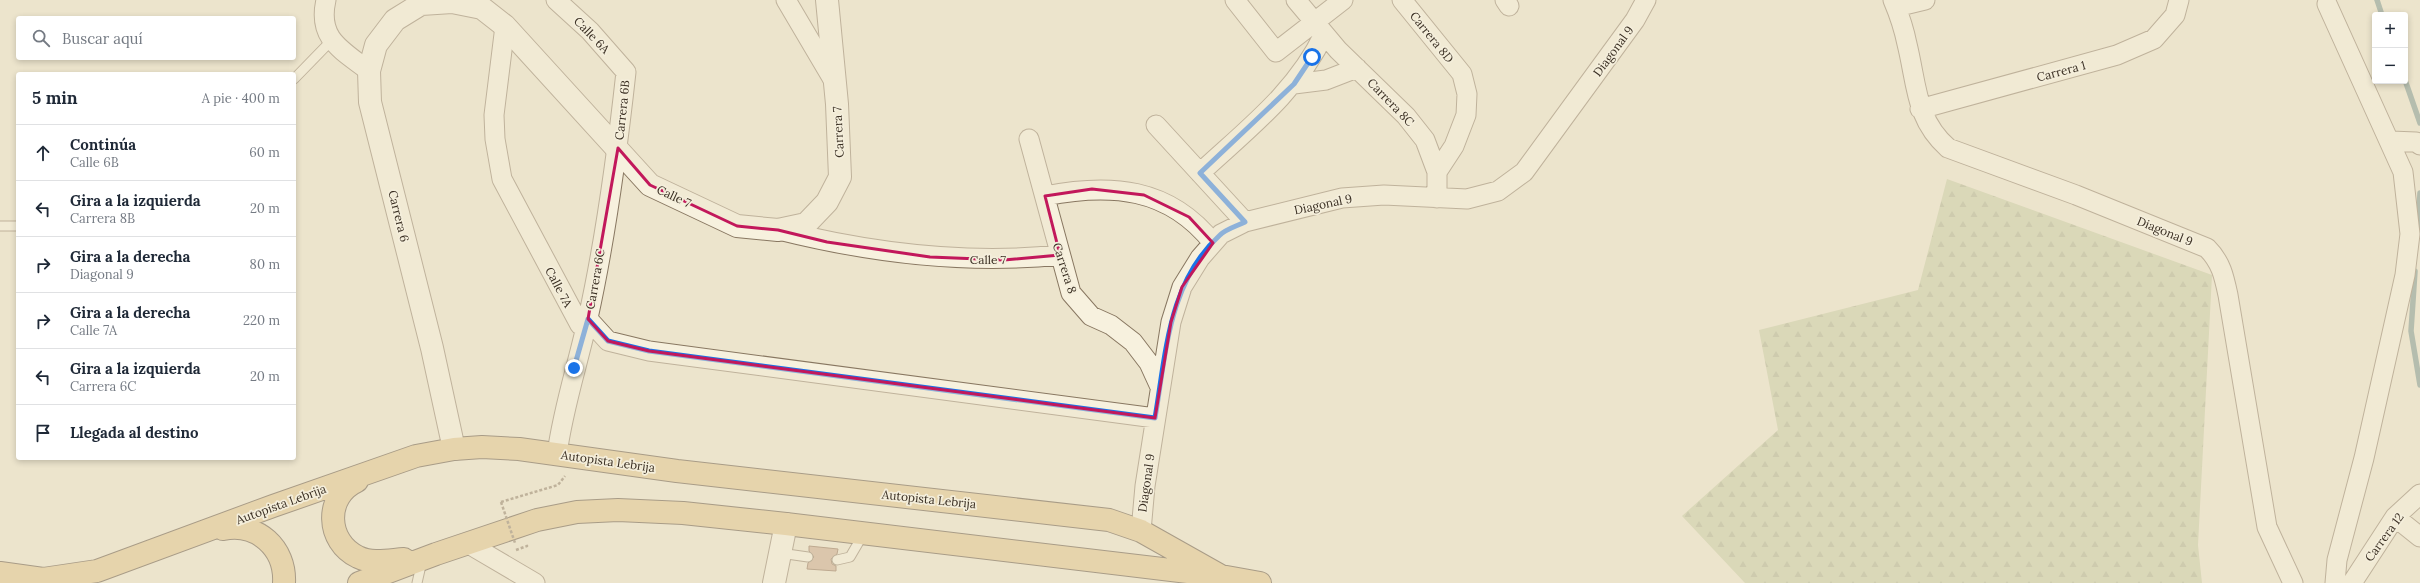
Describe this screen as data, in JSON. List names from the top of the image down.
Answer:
{
  "streets": {
    "highway": ["Autopista Lebrija"],
    "street": [
      "Calle 6A",
      "Carrera 8D",
      "Diagonal 9",
      "Carrera 1",
      "Carrera 8C",
      "Carrera 6B",
      "Carrera 7",
      "Calle 7",
      "Carrera 6",
      "Carrera 8",
      "Carrera 6C",
      "Calle 7A",
      "Carrera 12"
    ]
  },
  "crossings": [
    ["Calle 6A", "Carrera 6B"],
    ["Carrera 8D", "Carrera 8C"],
    ["Diagonal 9", "Carrera 1"],
    ["Diagonal 9", "Carrera 8C"],
    ["Diagonal 9", "Carrera 8"],
    ["Diagonal 9", "Autopista Lebrija"],
    ["Carrera 6B", "Calle 7"],
    ["Carrera 6B", "Carrera 6C"],
    ["Carrera 7", "Calle 7"],
    ["Calle 7", "Carrera 6"],
    ["Calle 7", "Carrera 8"],
    ["Calle 7", "Carrera 6C"],
    ["Calle 7", "Calle 7A"],
    ["Carrera 6", "Autopista Lebrija"],
    ["Carrera 6C", "Calle 7A"],
    ["Carrera 6C", "Autopista Lebrija"]
  ],
  "page": {
    "map_buttons": ["+", "−"],
    "search": "Buscar aquí",
    "heading": ["5 min", "A pie · 400 m"],
    "list": [
      ["Continúa", "Calle 6B", "60 m"],
      ["Gira a la izquierda", "Carrera 8B", "20 m"],
      ["Gira a la derecha", "Diagonal 9", "80 m"],
      ["Gira a la derecha", "Calle 7A", "220 m"],
      ["Gira a la izquierda", "Carrera 6C", "20 m"],
      "Llegada al destino"
    ]
  }
}
